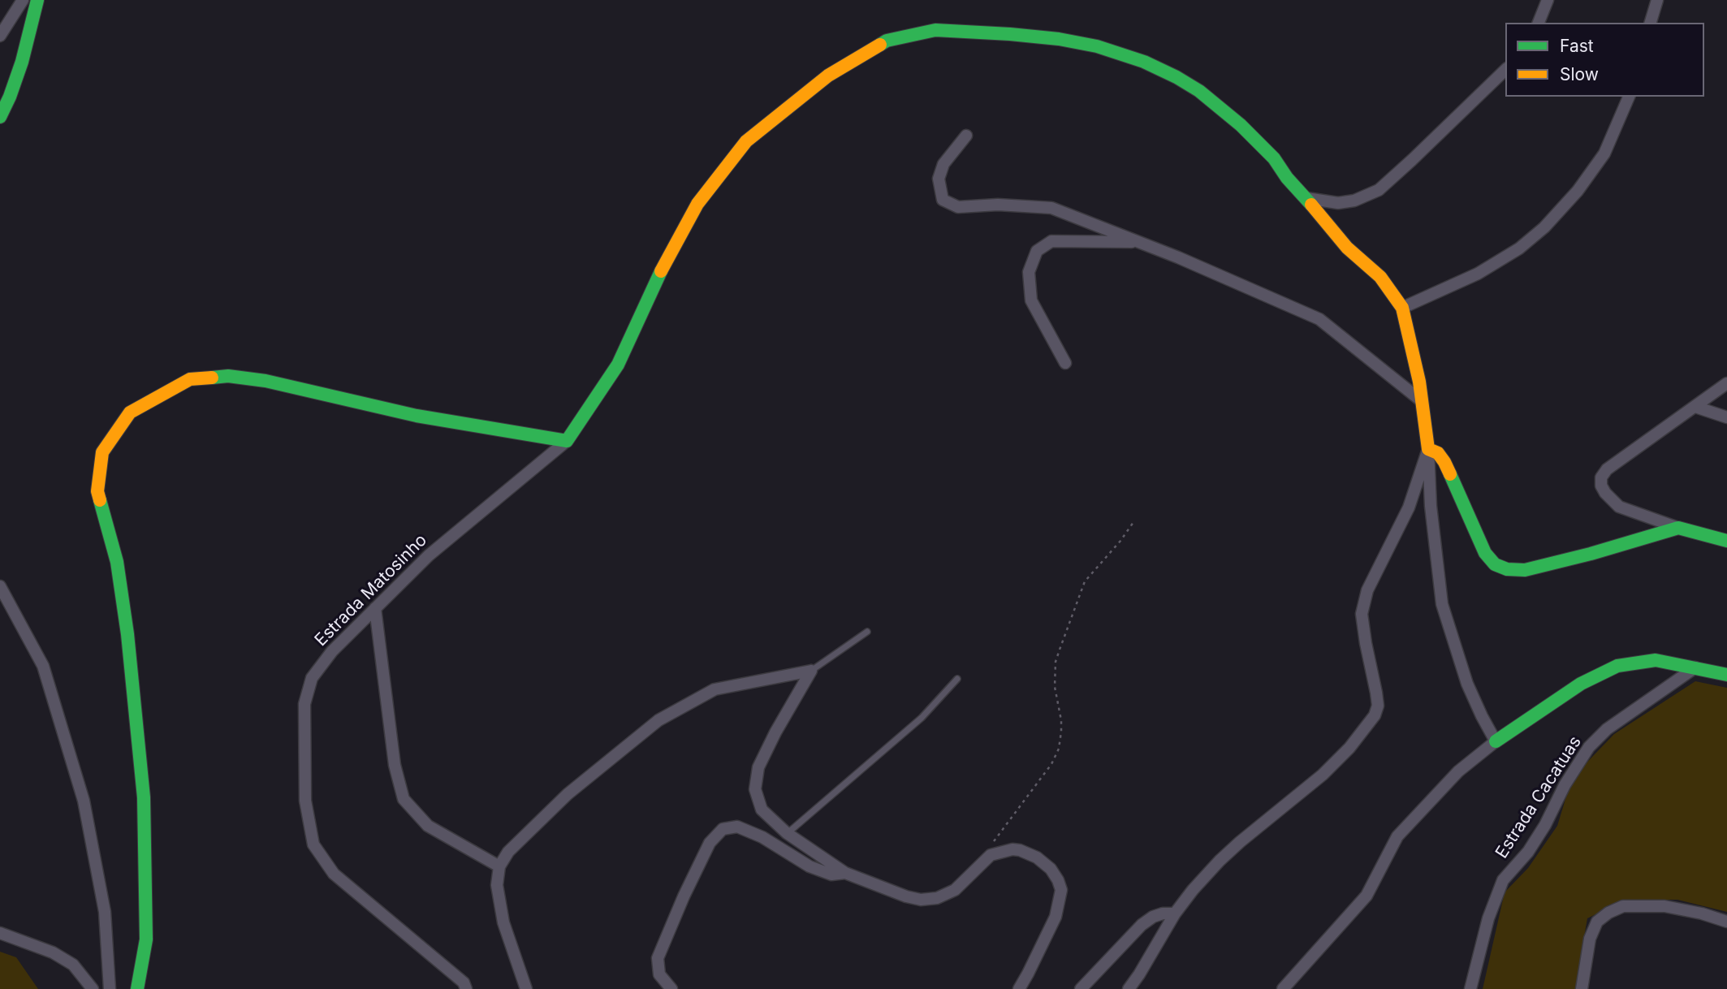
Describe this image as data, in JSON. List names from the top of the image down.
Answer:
{
  "streets": {
    "street": ["Estrada Matosinho", "Estrada Cacatuas"]
  },
  "legend": ["Fast", "Slow"]
}
